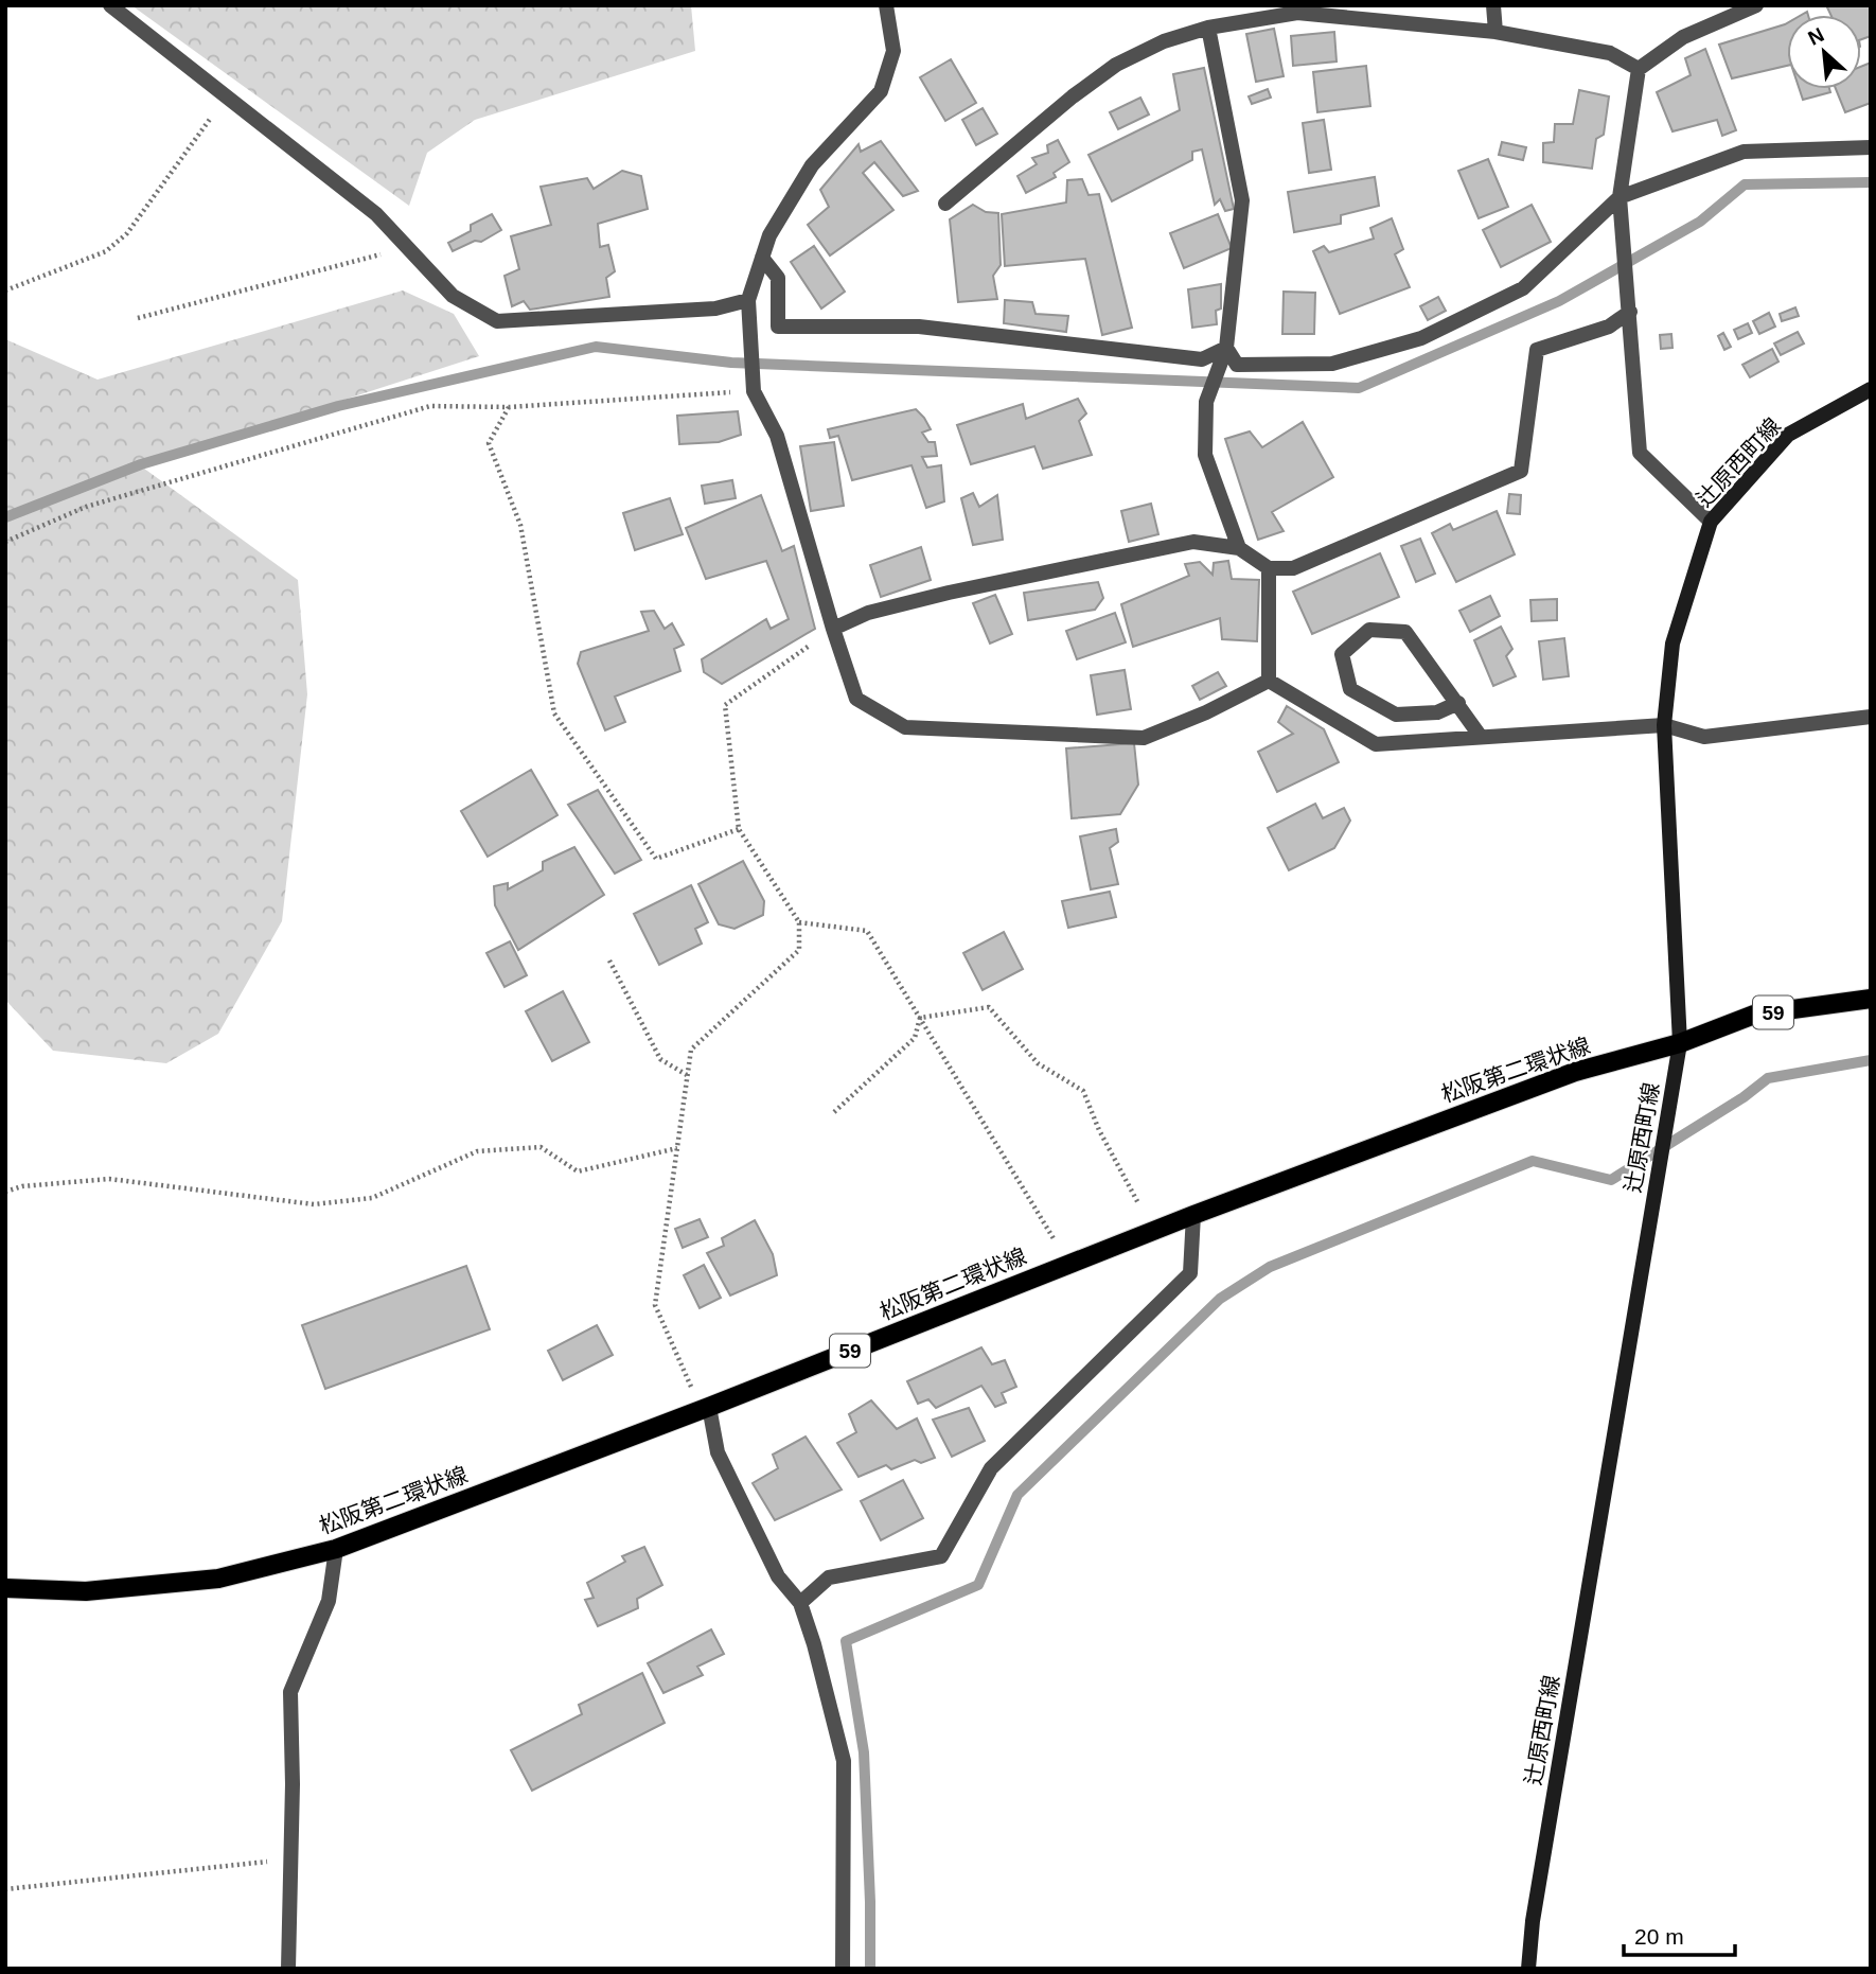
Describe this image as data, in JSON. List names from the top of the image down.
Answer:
{
  "streets": {
    "main road": ["辻原西町線", "59", "松阪第二環状線"]
  },
  "crossings": [
    ["辻原西町線", "松阪第二環状線"]
  ],
  "scale_bar": "20 m",
  "north": "top left"
}
